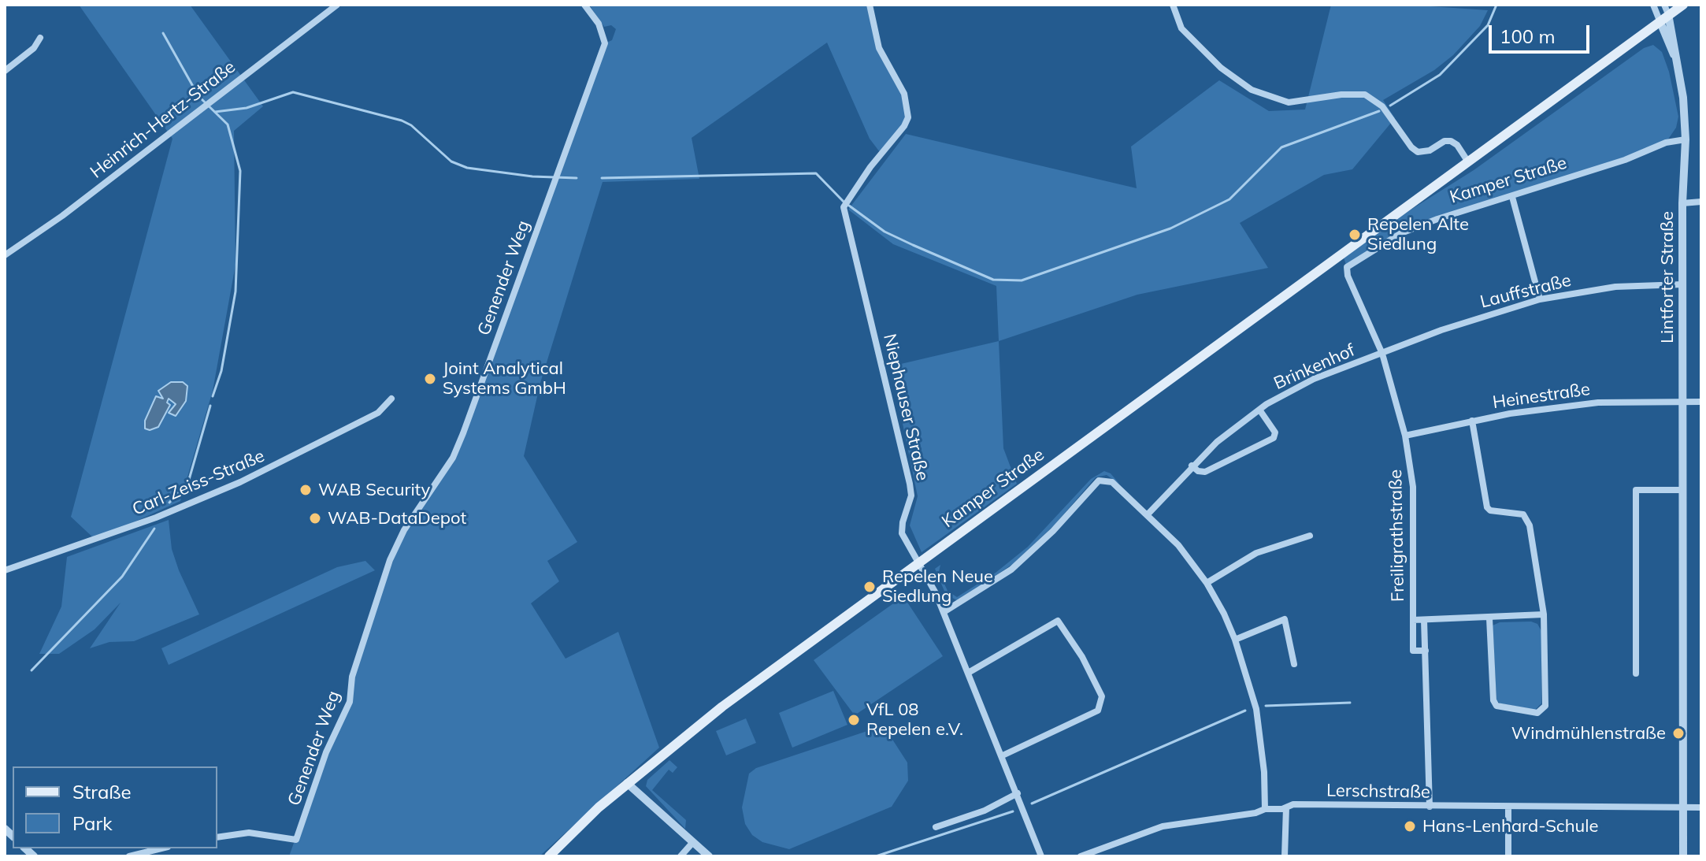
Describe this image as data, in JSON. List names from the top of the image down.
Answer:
{
  "streets": {
    "main road": ["Kamper Straße"],
    "street": [
      "Heinrich-Hertz-Straße",
      "Lintforter Straße",
      "Genender Weg",
      "Lauffstraße",
      "Brinkenhof",
      "Heinestraße",
      "Niephauser Straße",
      "Carl-Zeiss-Straße",
      "Freiligrathstraße",
      "Lerschstraße"
    ]
  },
  "crossings": [
    ["Kamper Straße", "Lintforter Straße"],
    ["Kamper Straße", "Niephauser Straße"],
    ["Kamper Straße", "Freiligrathstraße"],
    ["Lintforter Straße", "Lauffstraße"],
    ["Lintforter Straße", "Heinestraße"],
    ["Lintforter Straße", "Lerschstraße"],
    ["Lauffstraße", "Brinkenhof"],
    ["Lauffstraße", "Freiligrathstraße"],
    ["Brinkenhof", "Freiligrathstraße"],
    ["Heinestraße", "Freiligrathstraße"],
    ["Freiligrathstraße", "Lerschstraße"]
  ],
  "places": [
    "Repelen Alte Siedlung",
    "Joint Analytical Systems GmbH",
    "WAB Security",
    "WAB-DataDepot",
    "Repelen Neue Siedlung",
    "VfL 08 Repelen e.V.",
    "Windmühlenstraße",
    "Hans-Lenhard-Schule"
  ],
  "legend": ["Straße", "Park"],
  "scale_bar": "100 m"
}
